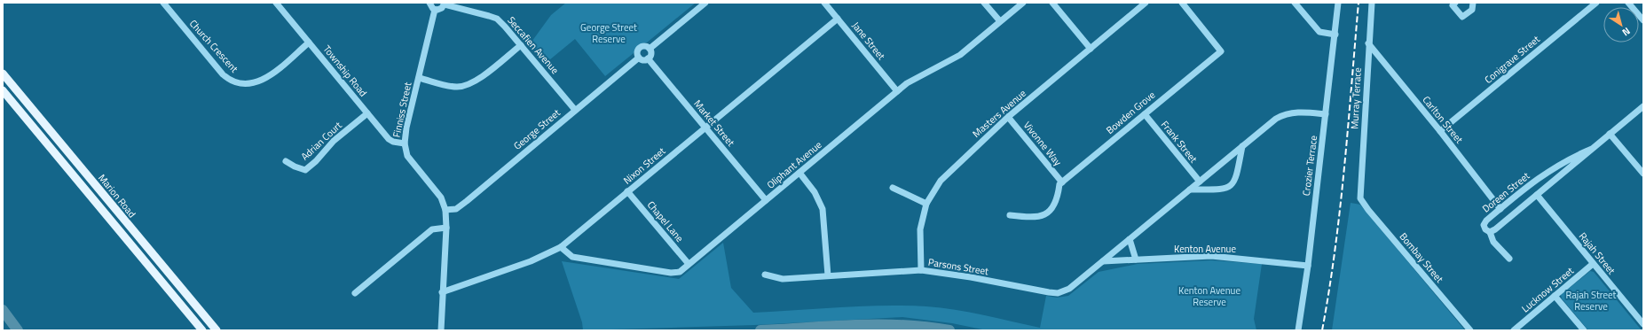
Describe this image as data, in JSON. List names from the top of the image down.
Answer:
{
  "streets": {
    "main road": ["Marion Road"],
    "street": [
      "Jane Street",
      "Seccafien Avenue",
      "Church Crescent",
      "Conigrave Street",
      "Township Road",
      "Murray Terrace",
      "Finniss Street",
      "Bowden Grove",
      "Masters Avenue",
      "Carlton Street",
      "Market Street",
      "George Street",
      "Adrian Court",
      "Frank Street",
      "Vivonne Way",
      "Oliphant Avenue",
      "Nixon Street",
      "Crozier Terrace",
      "Doreen Street",
      "Chapel Lane",
      "Kenton Avenue",
      "Rajah Street",
      "Bombay Street",
      "Parsons Street",
      "Lucknow Street"
    ]
  },
  "crossings": [
    ["Jane Street", "Oliphant Avenue"],
    ["Jane Street", "Nixon Street"],
    ["Seccafien Avenue", "George Street"],
    ["Church Crescent", "Township Road"],
    ["Conigrave Street", "Carlton Street"],
    ["Township Road", "Finniss Street"],
    ["Township Road", "Adrian Court"],
    ["Murray Terrace", "Carlton Street"],
    ["Murray Terrace", "Bombay Street"],
    ["Finniss Street", "George Street"],
    ["Finniss Street", "Nixon Street"],
    ["Bowden Grove", "Frank Street"],
    ["Bowden Grove", "Vivonne Way"],
    ["Masters Avenue", "Vivonne Way"],
    ["Masters Avenue", "Parsons Street"],
    ["Carlton Street", "Doreen Street"],
    ["Market Street", "George Street"],
    ["Market Street", "Oliphant Avenue"],
    ["Market Street", "Nixon Street"],
    ["Frank Street", "Parsons Street"],
    ["Oliphant Avenue", "Nixon Street"],
    ["Oliphant Avenue", "Chapel Lane"],
    ["Nixon Street", "Chapel Lane"],
    ["Crozier Terrace", "Kenton Avenue"],
    ["Crozier Terrace", "Parsons Street"],
    ["Doreen Street", "Rajah Street"],
    ["Kenton Avenue", "Parsons Street"],
    ["Rajah Street", "Lucknow Street"]
  ],
  "parks": ["George Street Reserve", "Kenton Avenue Reserve", "Rajah Street Reserve"],
  "north": "bottom right"
}
